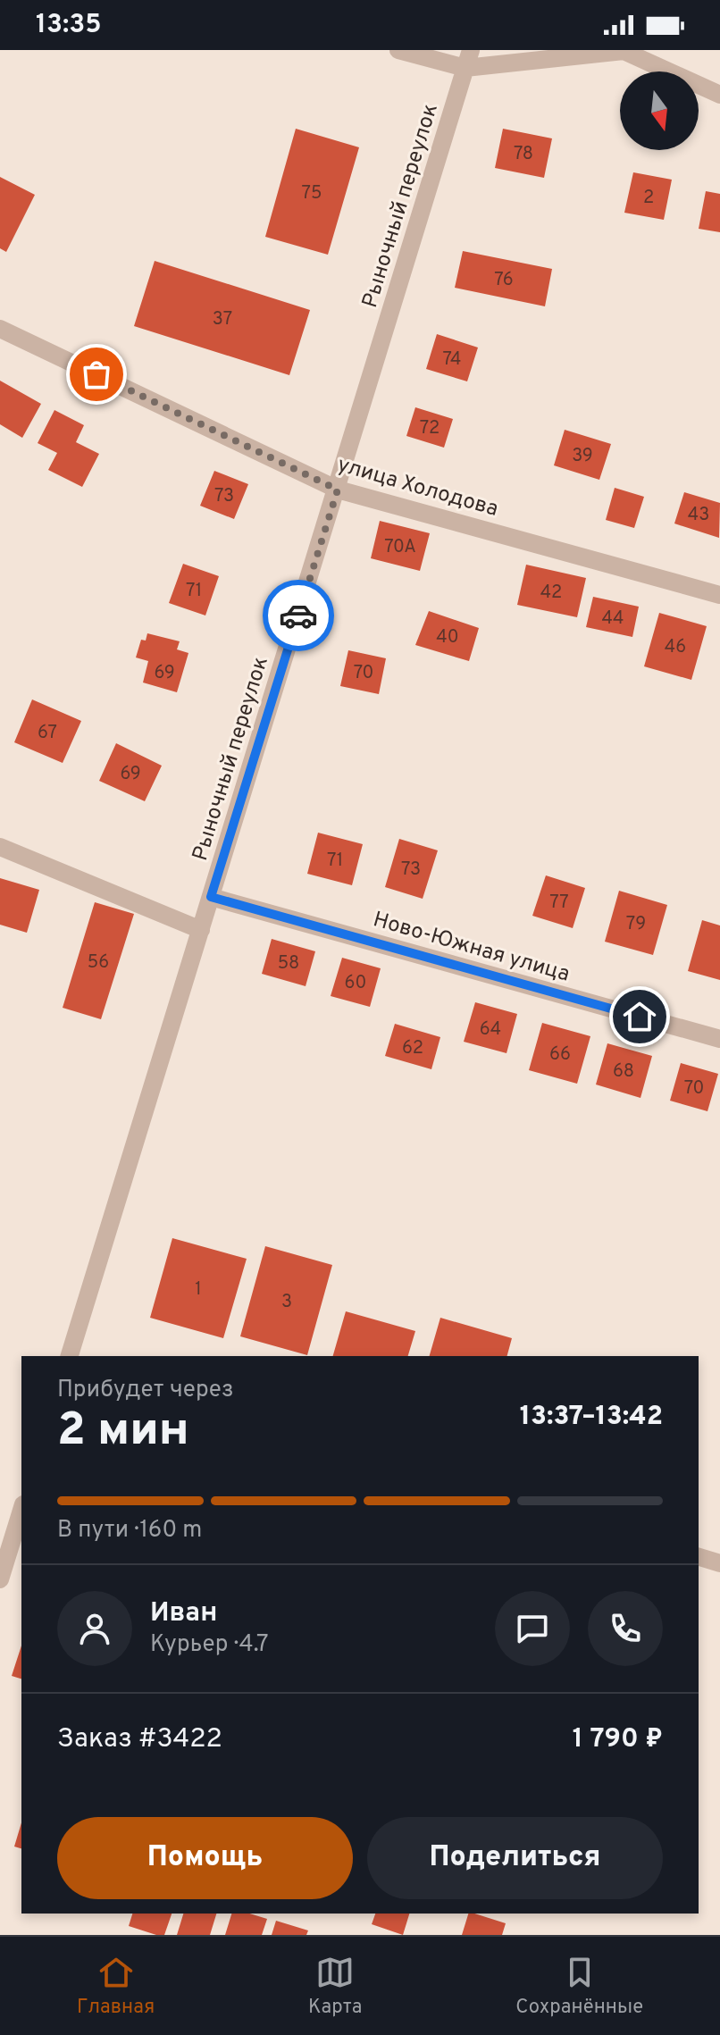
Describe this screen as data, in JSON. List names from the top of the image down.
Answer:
{
  "streets": {
    "street": ["Рыночный переулок", "улица Холодова", "Ново-Южная улица"]
  },
  "crossings": [
    ["Рыночный переулок", "улица Холодова"],
    ["Рыночный переулок", "Ново-Южная улица"]
  ],
  "house_numbers": [
    "78",
    "75",
    "2",
    "76",
    "37",
    "74",
    "72",
    "39",
    "73",
    "43",
    "70А",
    "71",
    "42",
    "44",
    "40",
    "46",
    "69",
    "70",
    "67",
    "69",
    "71",
    "73",
    "77",
    "79",
    "56",
    "58",
    "60",
    "64",
    "62",
    "66",
    "68",
    "70",
    "1",
    "3"
  ],
  "north": "bottom",
  "page": {
    "status": "13:35",
    "heading": ["2 мин", "Прибудет через", "13:37–13:42"],
    "panel": [
      "Иван",
      "Курьер · 4.7",
      "Заказ #3422",
      "1 790 ₽"
    ],
    "bar": "В пути · 160 m",
    "buttons": ["Помощь", "Поделиться"],
    "tabs": ["Главная", "Карта", "Сохранённые"]
  }
}
